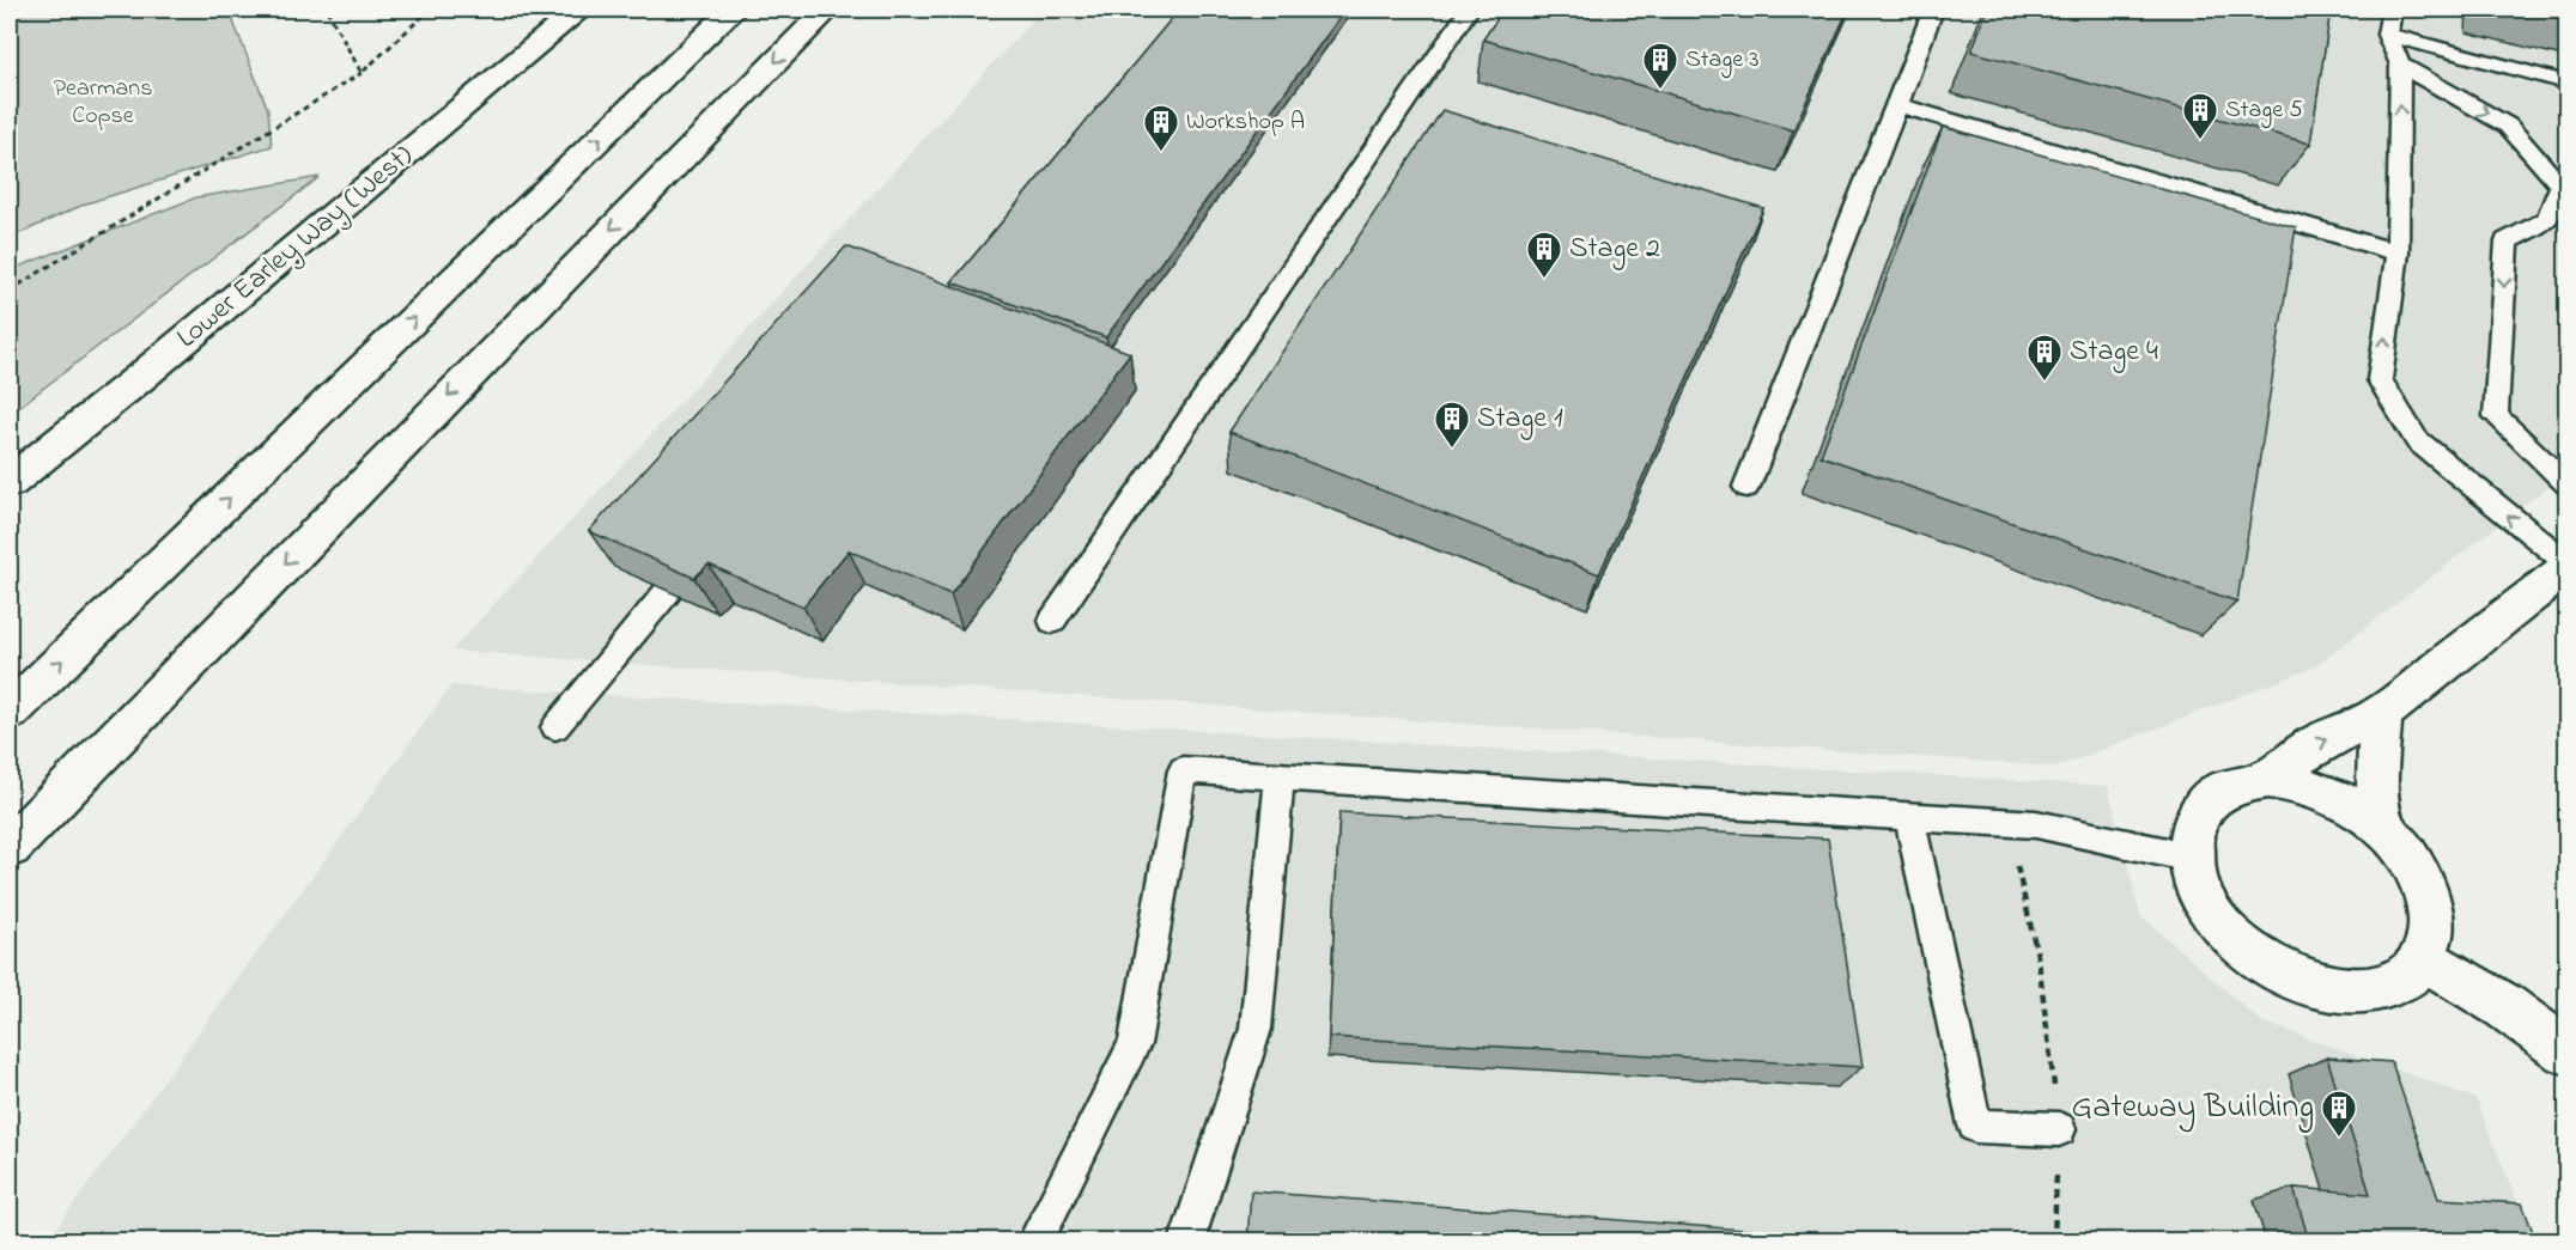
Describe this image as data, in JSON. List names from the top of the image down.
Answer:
{
  "streets": {
    "main road": ["Lower Earley Way (West)"]
  },
  "parks": ["Pearmans Copse"],
  "places": {
    "building": [
      "Stage 3",
      "Stage 5",
      "Workshop A",
      "Stage 2",
      "Stage 4",
      "Stage 1",
      "Gateway Building"
    ]
  }
}
